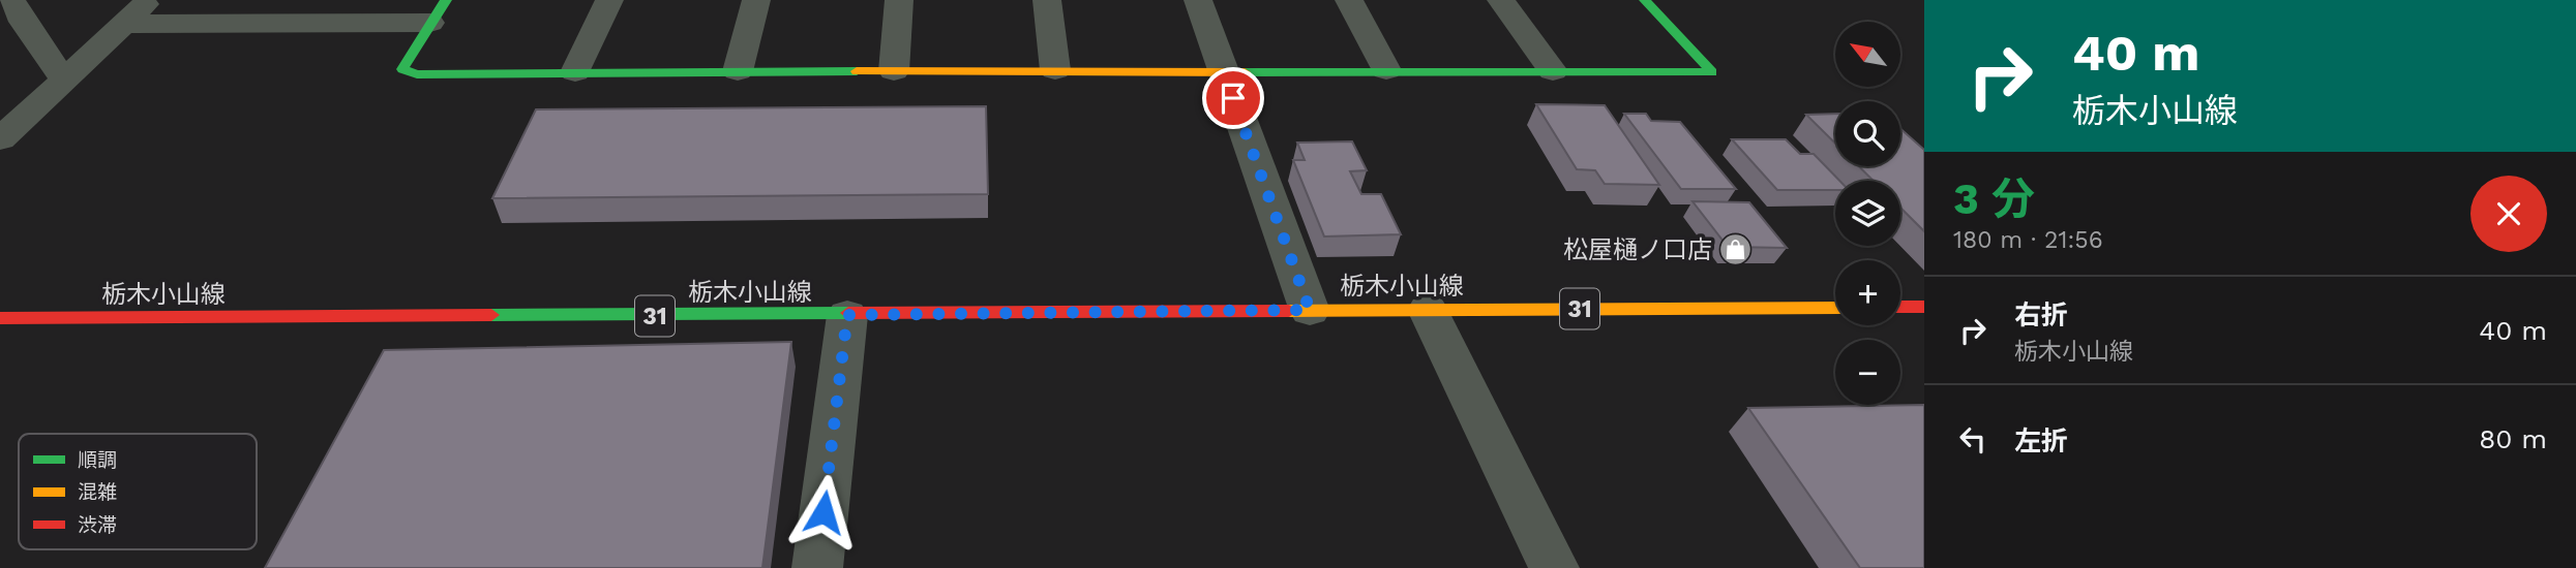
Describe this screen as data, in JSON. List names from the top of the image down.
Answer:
{
  "streets": {
    "street": ["栃木小山線", "31"]
  },
  "places": {
    "shop": ["松屋樋ノ口店"]
  },
  "legend": ["順調", "混雑", "渋滞"],
  "north": "top left",
  "page": {
    "turn": ["40 m", "栃木小山線"],
    "map_buttons": ["+", "−"],
    "heading": ["3 分", "180 m · 21:56"],
    "list": [
      {
        "name": "右折",
        "note": "栃木小山線",
        "value": "40 m"
      },
      {
        "name": "左折",
        "value": "80 m"
      }
    ]
  }
}
